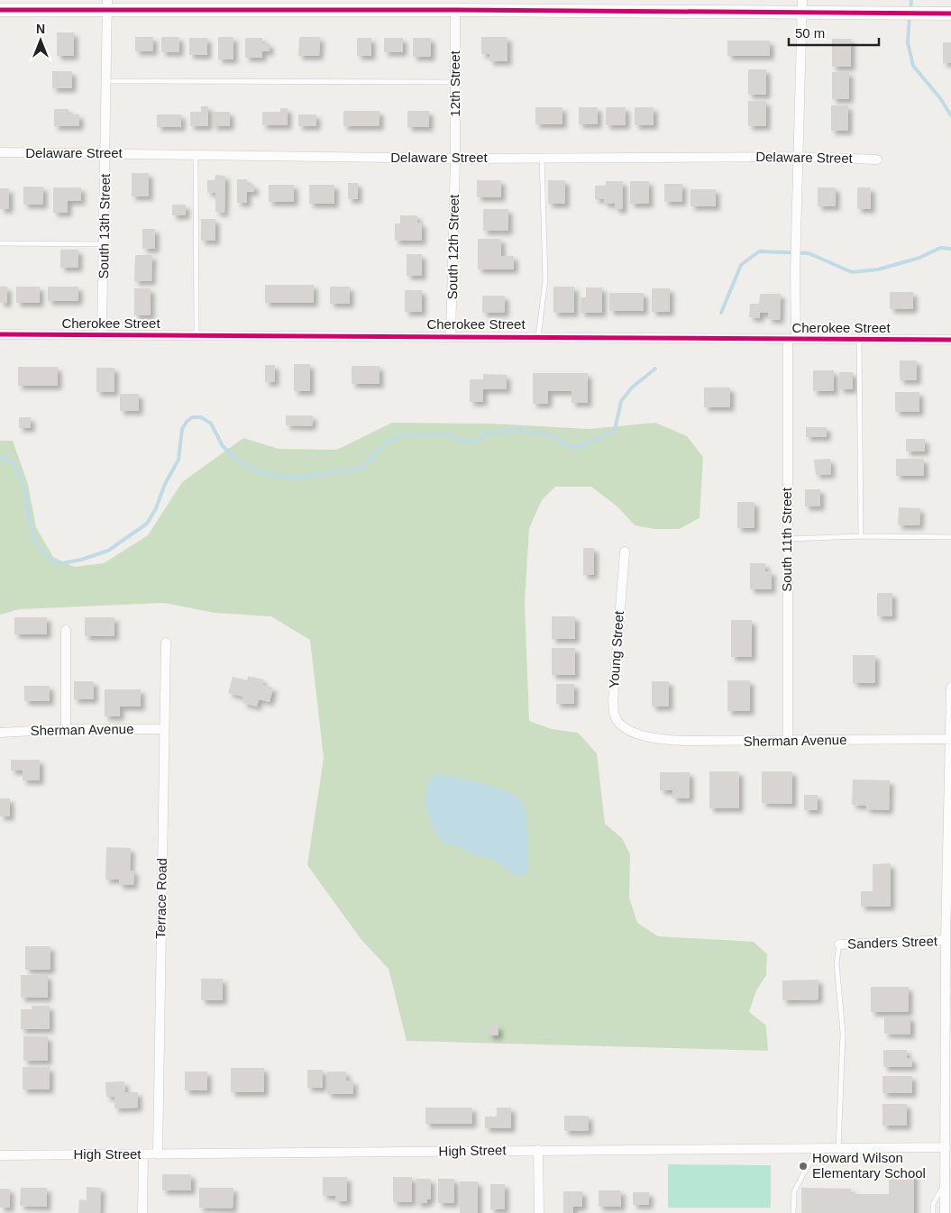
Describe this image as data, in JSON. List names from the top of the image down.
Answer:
{
  "streets": {
    "street": [
      "12th Street",
      "Delaware Street",
      "South 13th Street",
      "South 12th Street",
      "Cherokee Street",
      "South 11th Street",
      "Young Street",
      "Sherman Avenue",
      "Terrace Road",
      "Sanders Street",
      "High Street"
    ]
  },
  "crossings": [
    ["12th Street", "Delaware Street"],
    ["12th Street", "South 12th Street"],
    ["Delaware Street", "South 13th Street"],
    ["Delaware Street", "South 12th Street"],
    ["Delaware Street", "South 11th Street"],
    ["South 13th Street", "Cherokee Street"],
    ["South 12th Street", "Cherokee Street"],
    ["Cherokee Street", "South 11th Street"],
    ["South 11th Street", "Sherman Avenue"],
    ["Young Street", "Sherman Avenue"],
    ["Sherman Avenue", "Terrace Road"],
    ["Terrace Road", "High Street"]
  ],
  "places": ["Howard Wilson Elementary School"],
  "scale_bar": "50 m",
  "north": "top"
}
